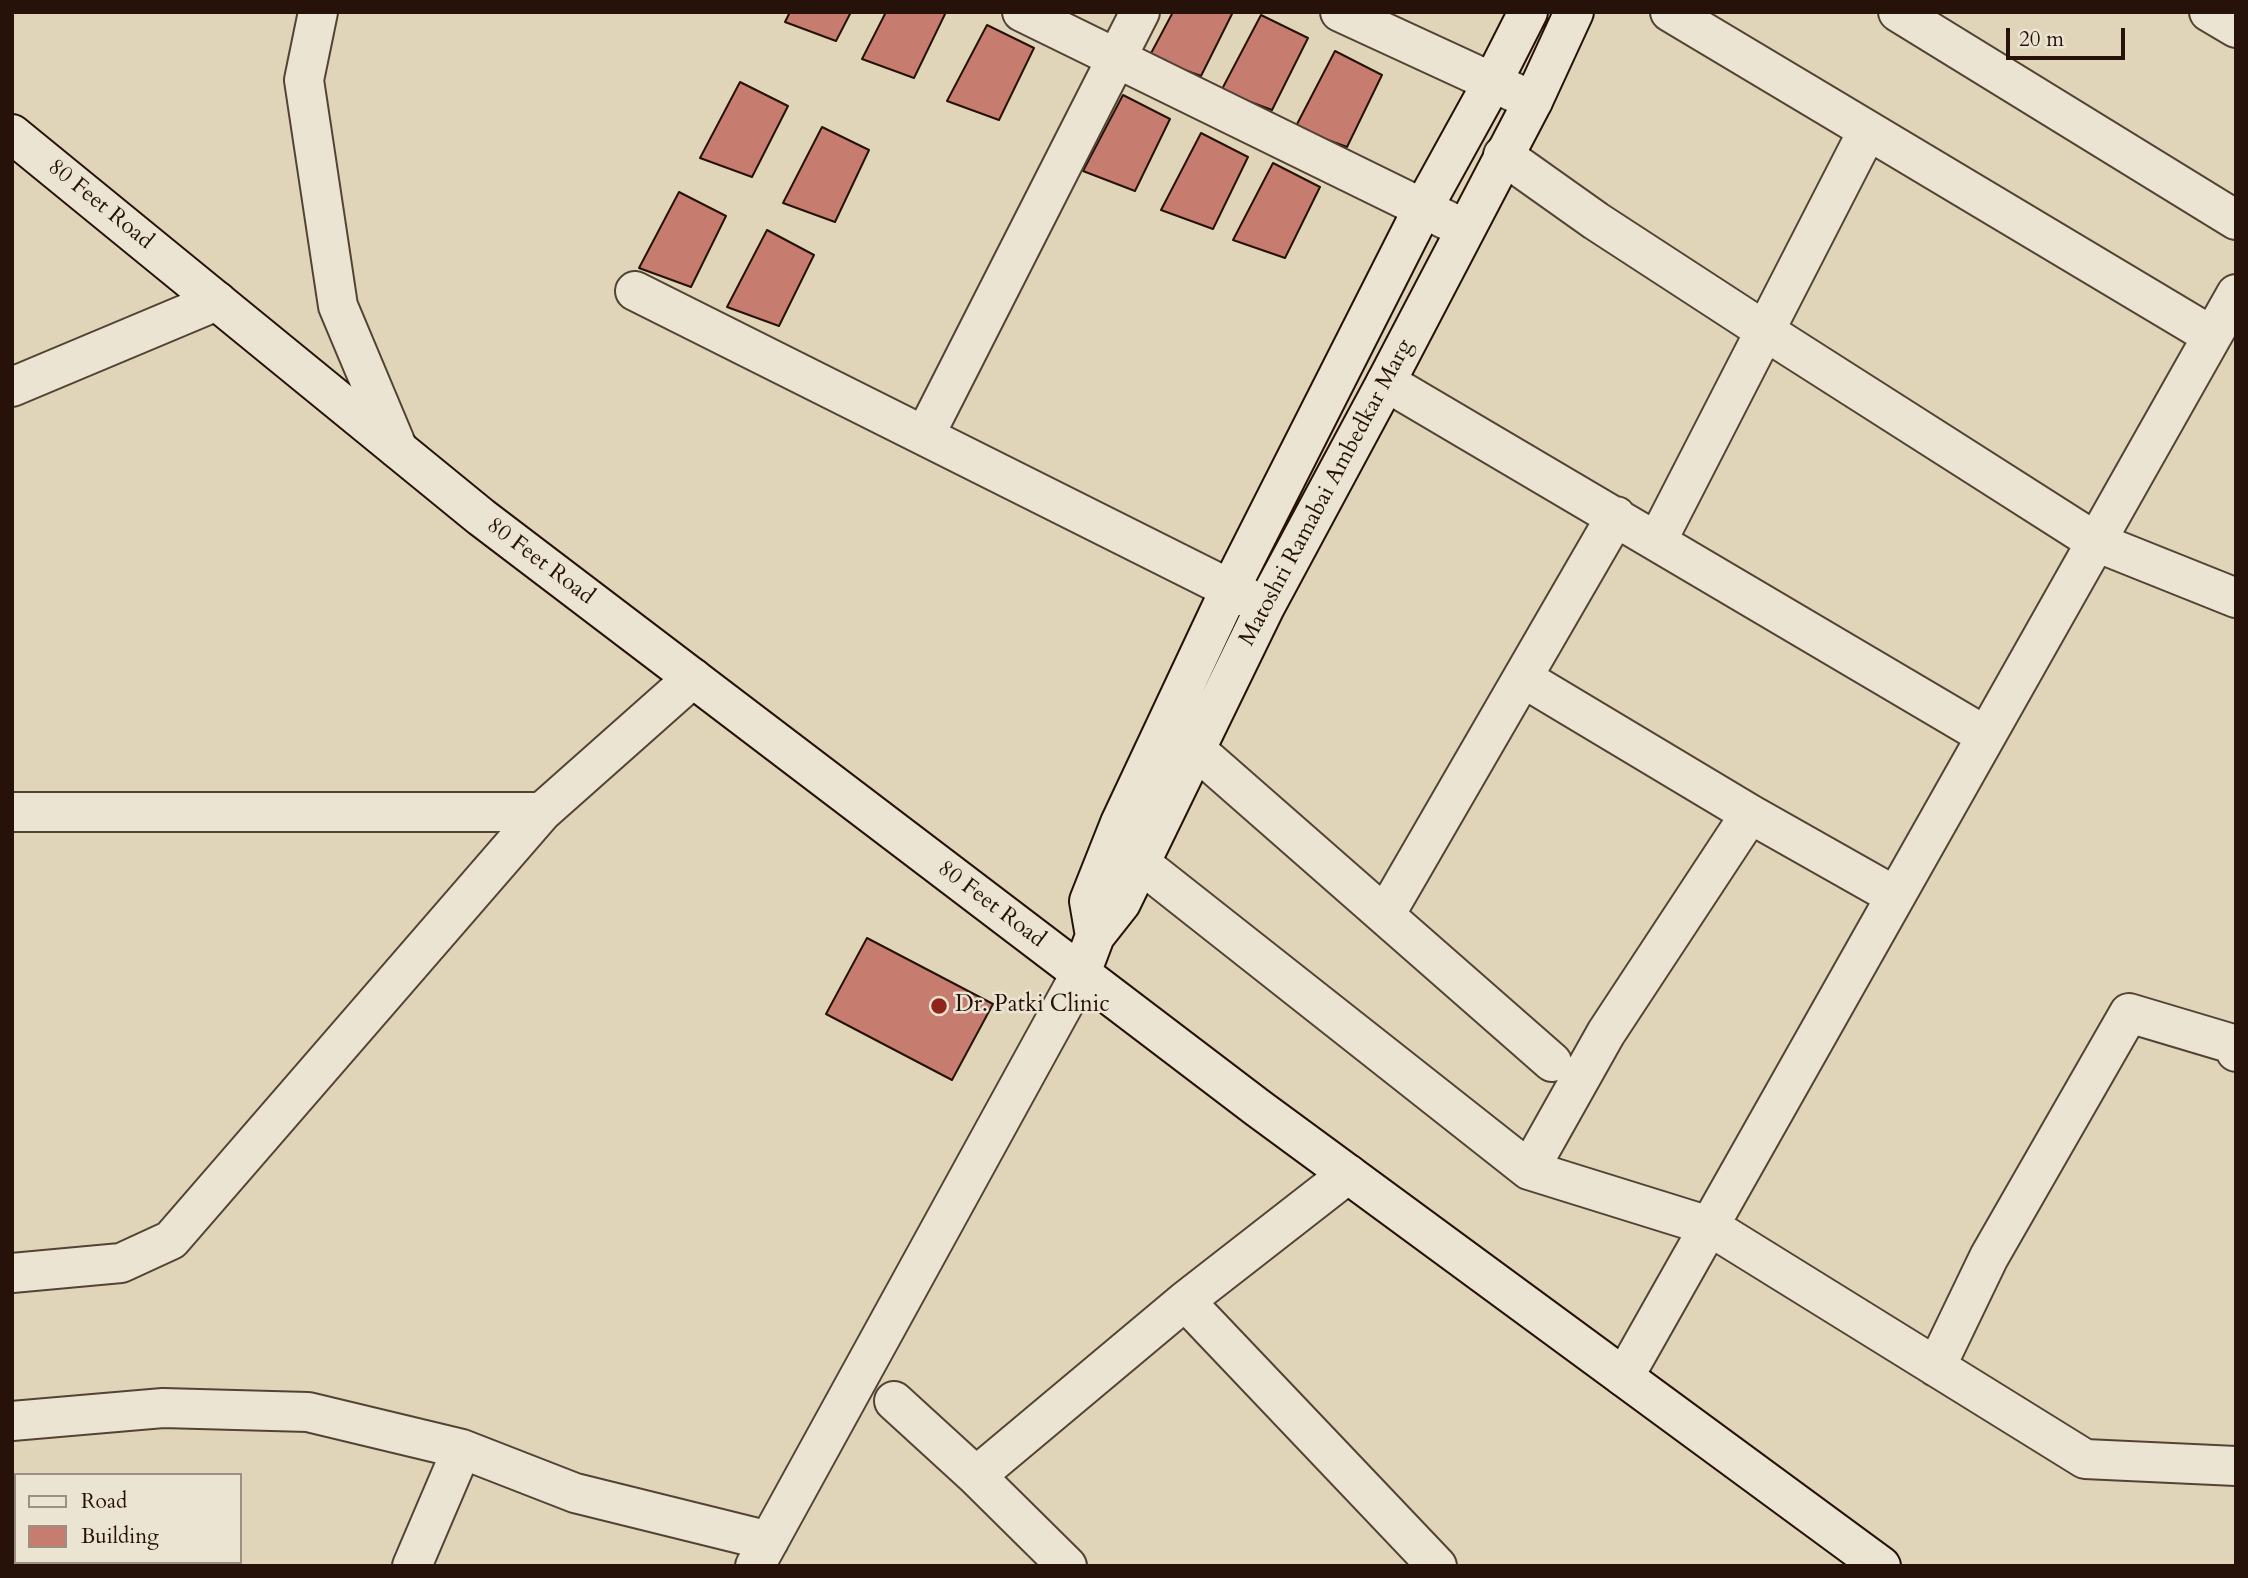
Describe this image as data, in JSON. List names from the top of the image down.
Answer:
{
  "streets": {
    "street": ["80 Feet Road", "Matoshri Ramabai Ambedkar Marg"]
  },
  "crossings": [
    ["80 Feet Road", "Matoshri Ramabai Ambedkar Marg"]
  ],
  "places": ["Dr. Patki Clinic"],
  "legend": ["Road", "Building"],
  "scale_bar": "20 m"
}
